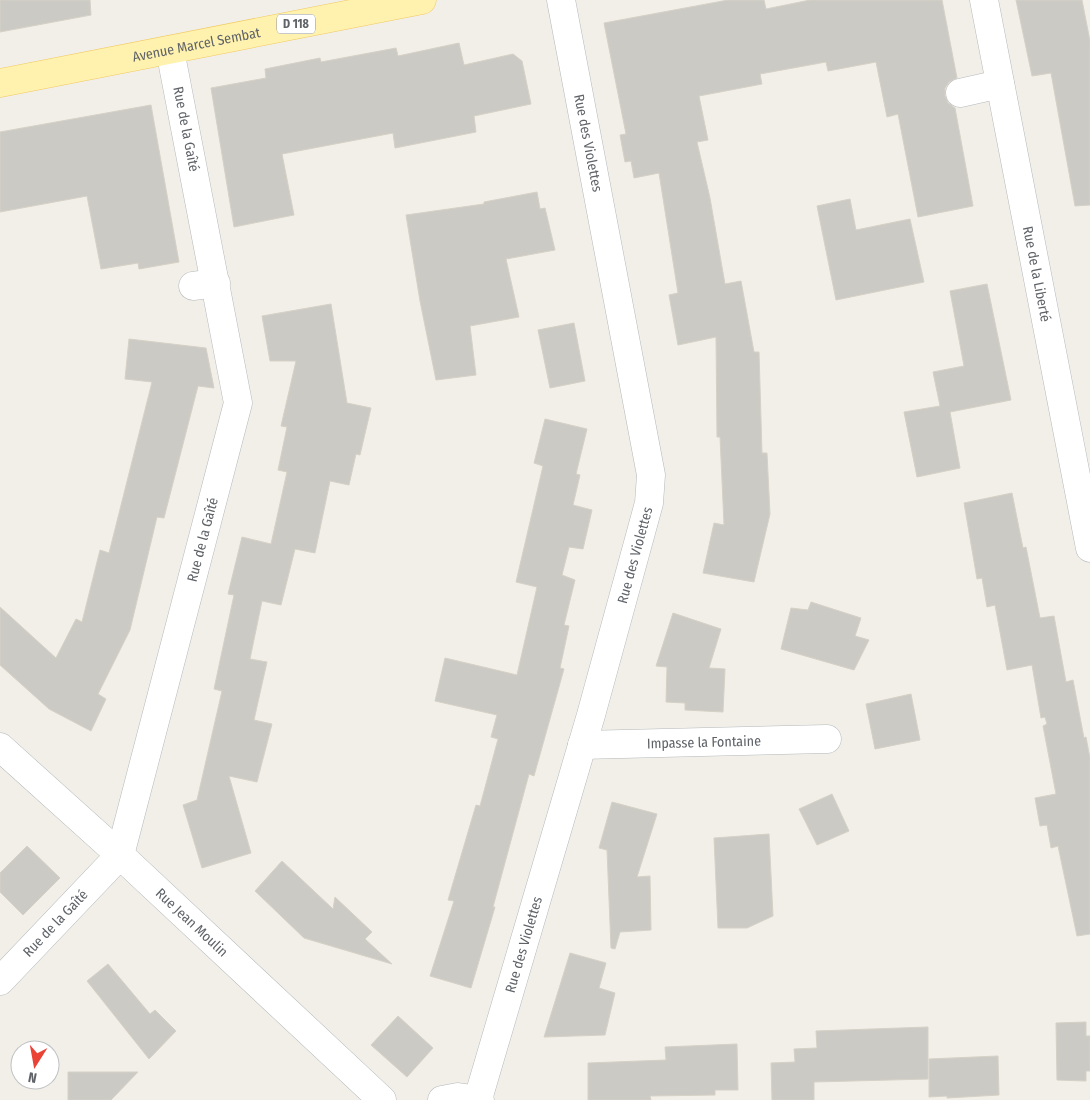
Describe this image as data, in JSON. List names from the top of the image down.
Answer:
{
  "streets": {
    "main road": ["D 118", "Avenue Marcel Sembat"],
    "street": [
      "Rue de la Gaîté",
      "Rue des Violettes",
      "Rue de la Liberté",
      "Impasse la Fontaine",
      "Rue Jean Moulin"
    ]
  },
  "crossings": [
    ["Avenue Marcel Sembat", "Rue de la Gaîté"],
    ["Rue de la Gaîté", "Rue Jean Moulin"],
    ["Rue des Violettes", "Impasse la Fontaine"]
  ],
  "north": "bottom"
}
